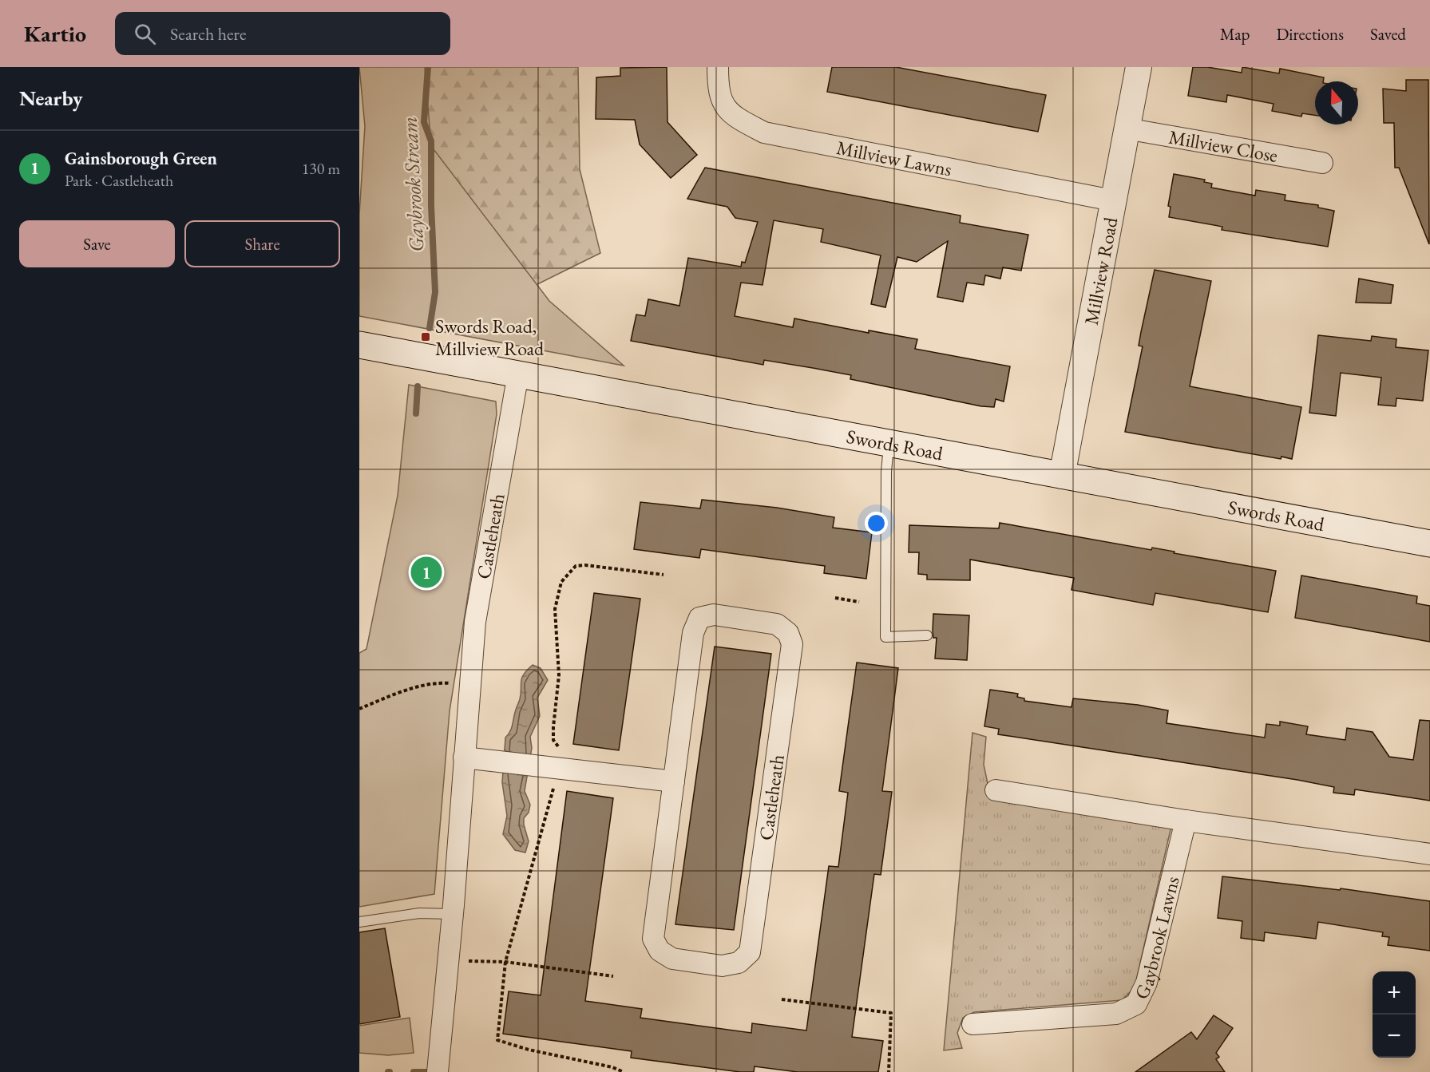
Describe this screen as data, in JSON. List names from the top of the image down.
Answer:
{
  "streets": {
    "main road": ["Swords Road"],
    "street": [
      "Millview Close",
      "Millview Lawns",
      "Millview Road",
      "Castleheath",
      "Gaybrook Lawns"
    ]
  },
  "crossings": [
    ["Millview Close", "Millview Road"],
    ["Millview Lawns", "Millview Road"],
    ["Millview Road", "Swords Road"],
    ["Swords Road", "Castleheath"]
  ],
  "water": ["Gaybrook Stream"],
  "places": {
    "transit": ["Swords Road, Millview Road"]
  },
  "north": "top",
  "page": {
    "header": "Kartio",
    "search": "Search here",
    "nav": ["Map", "Directions", "Saved"],
    "heading": "Nearby",
    "list": [
      {
        "mark": "1",
        "name": "Gainsborough Green",
        "note": "Park · Castleheath",
        "value": "130 m"
      }
    ],
    "buttons": ["Save", "Share"],
    "pins": "1",
    "map_buttons": ["+", "−"]
  }
}
